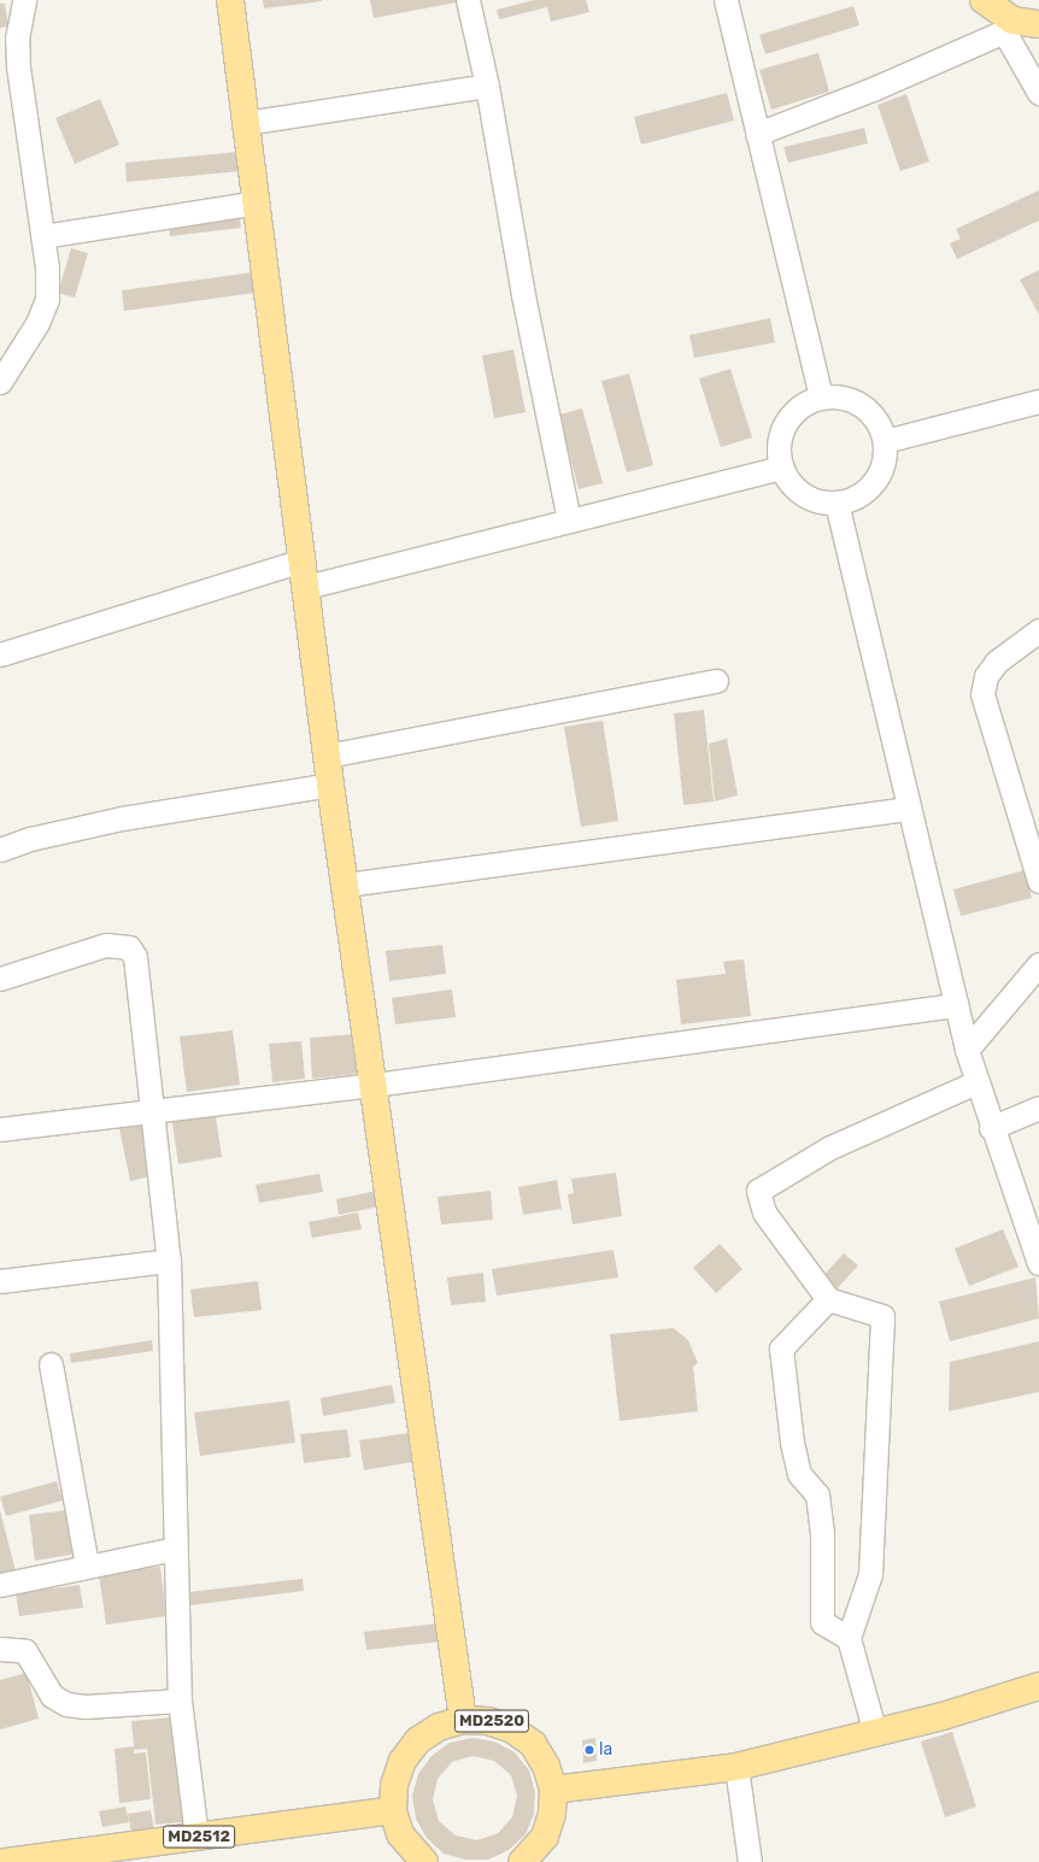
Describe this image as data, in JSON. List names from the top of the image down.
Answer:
{
  "streets": {
    "main road": ["MD2520", "MD2512"]
  },
  "crossings": [
    ["MD2520", "MD2512"]
  ],
  "places": ["la"]
}
